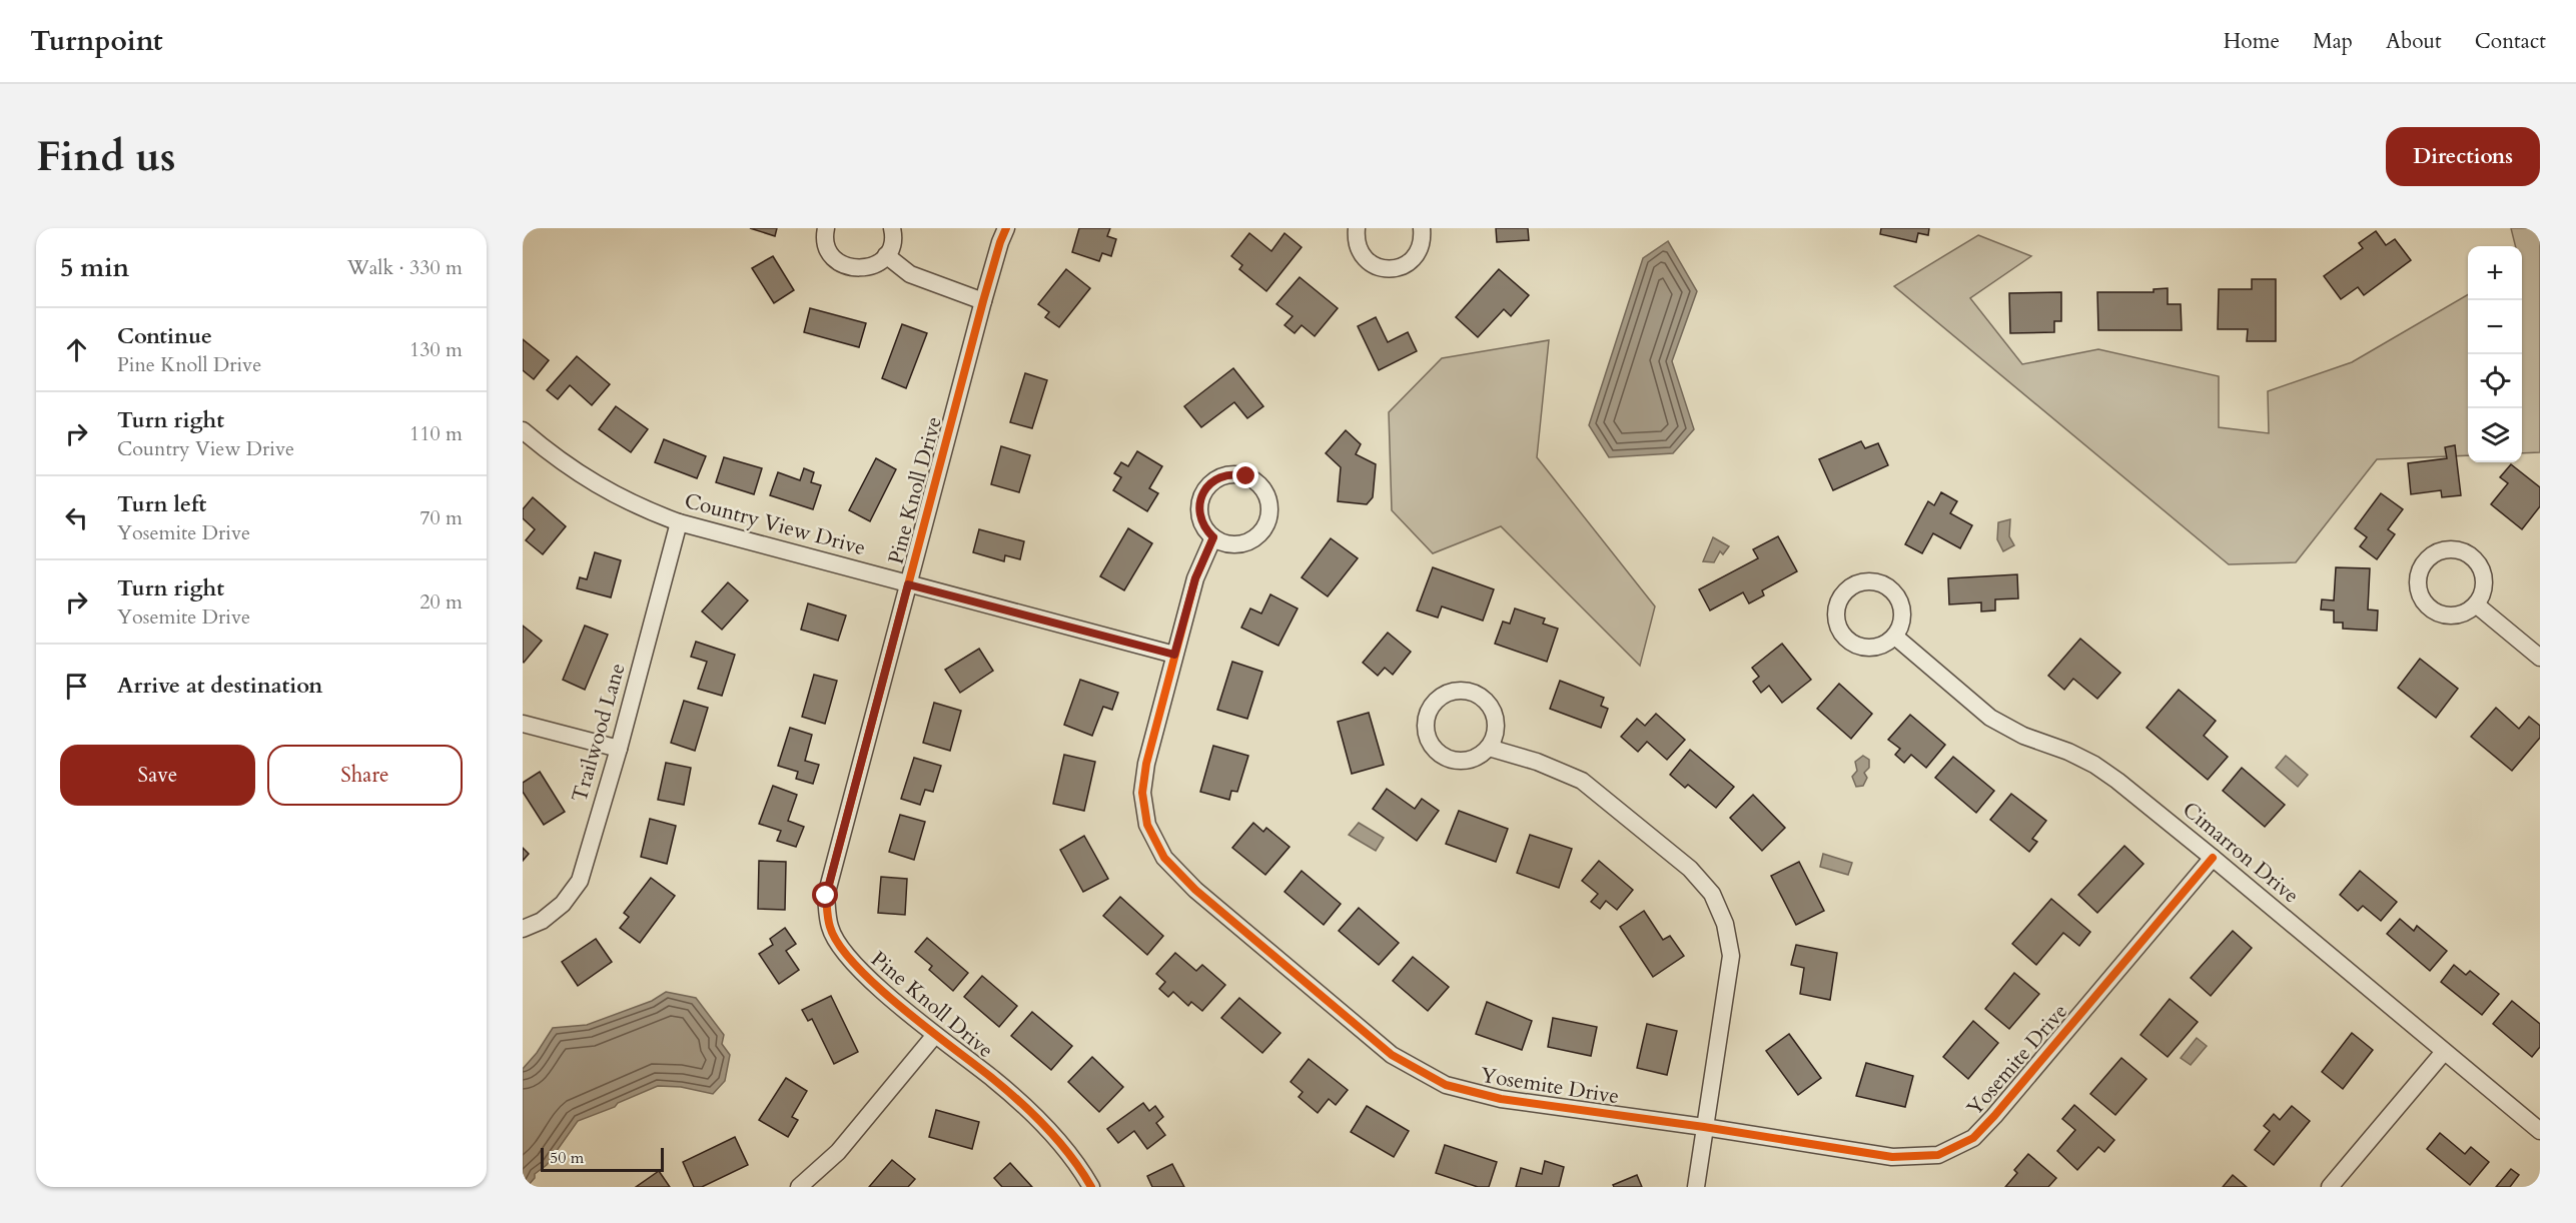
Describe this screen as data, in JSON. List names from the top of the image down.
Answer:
{
  "streets": {
    "street": [
      "Pine Knoll Drive",
      "Country View Drive",
      "Trailwood Lane",
      "Cimarron Drive",
      "Yosemite Drive"
    ]
  },
  "crossings": [
    ["Pine Knoll Drive", "Country View Drive"],
    ["Country View Drive", "Trailwood Lane"],
    ["Country View Drive", "Yosemite Drive"],
    ["Cimarron Drive", "Yosemite Drive"]
  ],
  "scale_bar": "50 m",
  "page": {
    "header": "Turnpoint",
    "nav": [
      "Home",
      "Map",
      "About",
      "Contact"
    ],
    "buttons": [
      "Directions",
      ["Save", "Share"]
    ],
    "title": "Find us",
    "heading": ["5 min", "Walk · 330 m"],
    "map_buttons": ["+", "−"],
    "list": [
      ["Continue", "Pine Knoll Drive", "130 m"],
      ["Turn right", "Country View Drive", "110 m"],
      ["Turn left", "Yosemite Drive", "70 m"],
      ["Turn right", "Yosemite Drive", "20 m"],
      "Arrive at destination"
    ],
    "scale": "50 m"
  }
}
